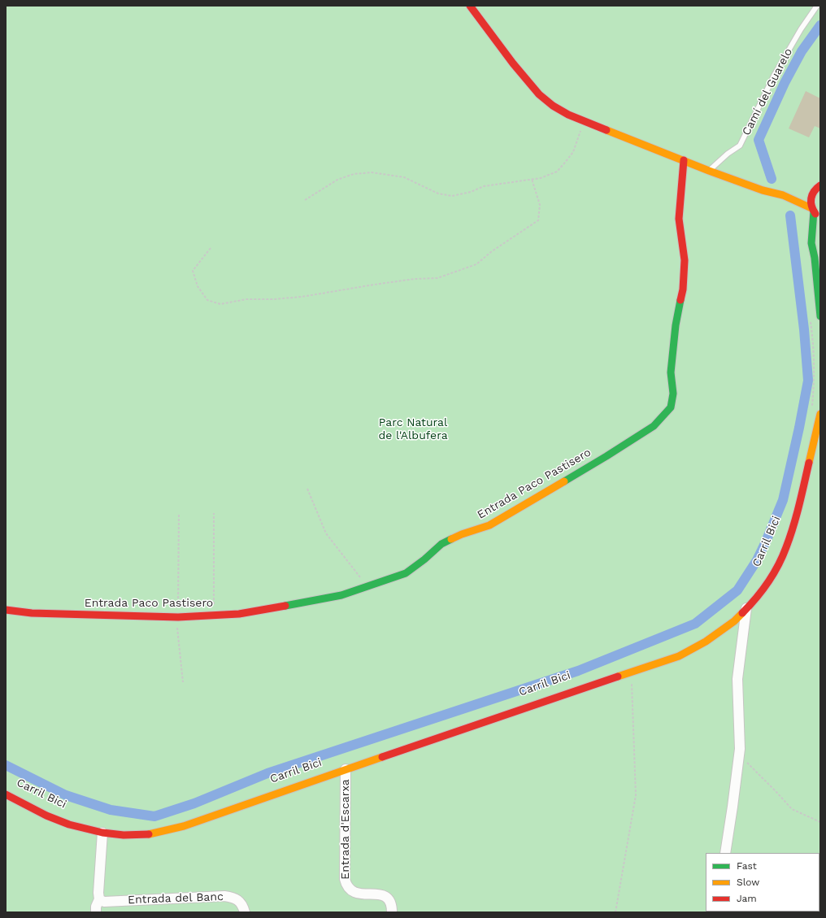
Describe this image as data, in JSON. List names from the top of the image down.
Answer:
{
  "streets": {
    "street": ["Entrada Paco Pastisero", "Entrada d'Escarxa", "Entrada del Banc"],
    "lane": ["Camí del Guarelo"]
  },
  "parks": ["Parc Natural de l'Albufera"],
  "legend": ["Fast", "Slow", "Jam"]
}
